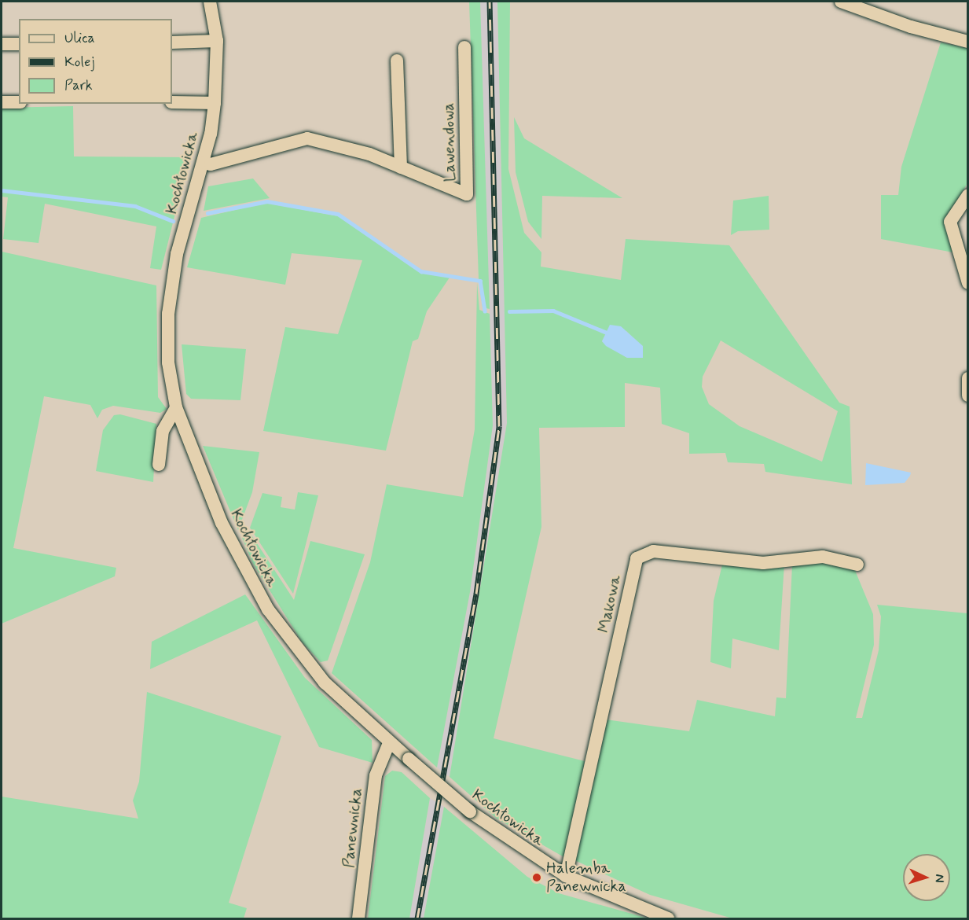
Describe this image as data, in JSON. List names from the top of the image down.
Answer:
{
  "streets": {
    "street": [
      "Lawendowa",
      "Kochłowicka",
      "Makowa",
      "Panewnicka"
    ]
  },
  "crossings": [
    ["Lawendowa", "Kochłowicka"],
    ["Kochłowicka", "Makowa"],
    ["Kochłowicka", "Panewnicka"]
  ],
  "places": ["Halemba Panewnicka"],
  "legend": ["Ulica", "Kolej", "Park"],
  "north": "right"
}
